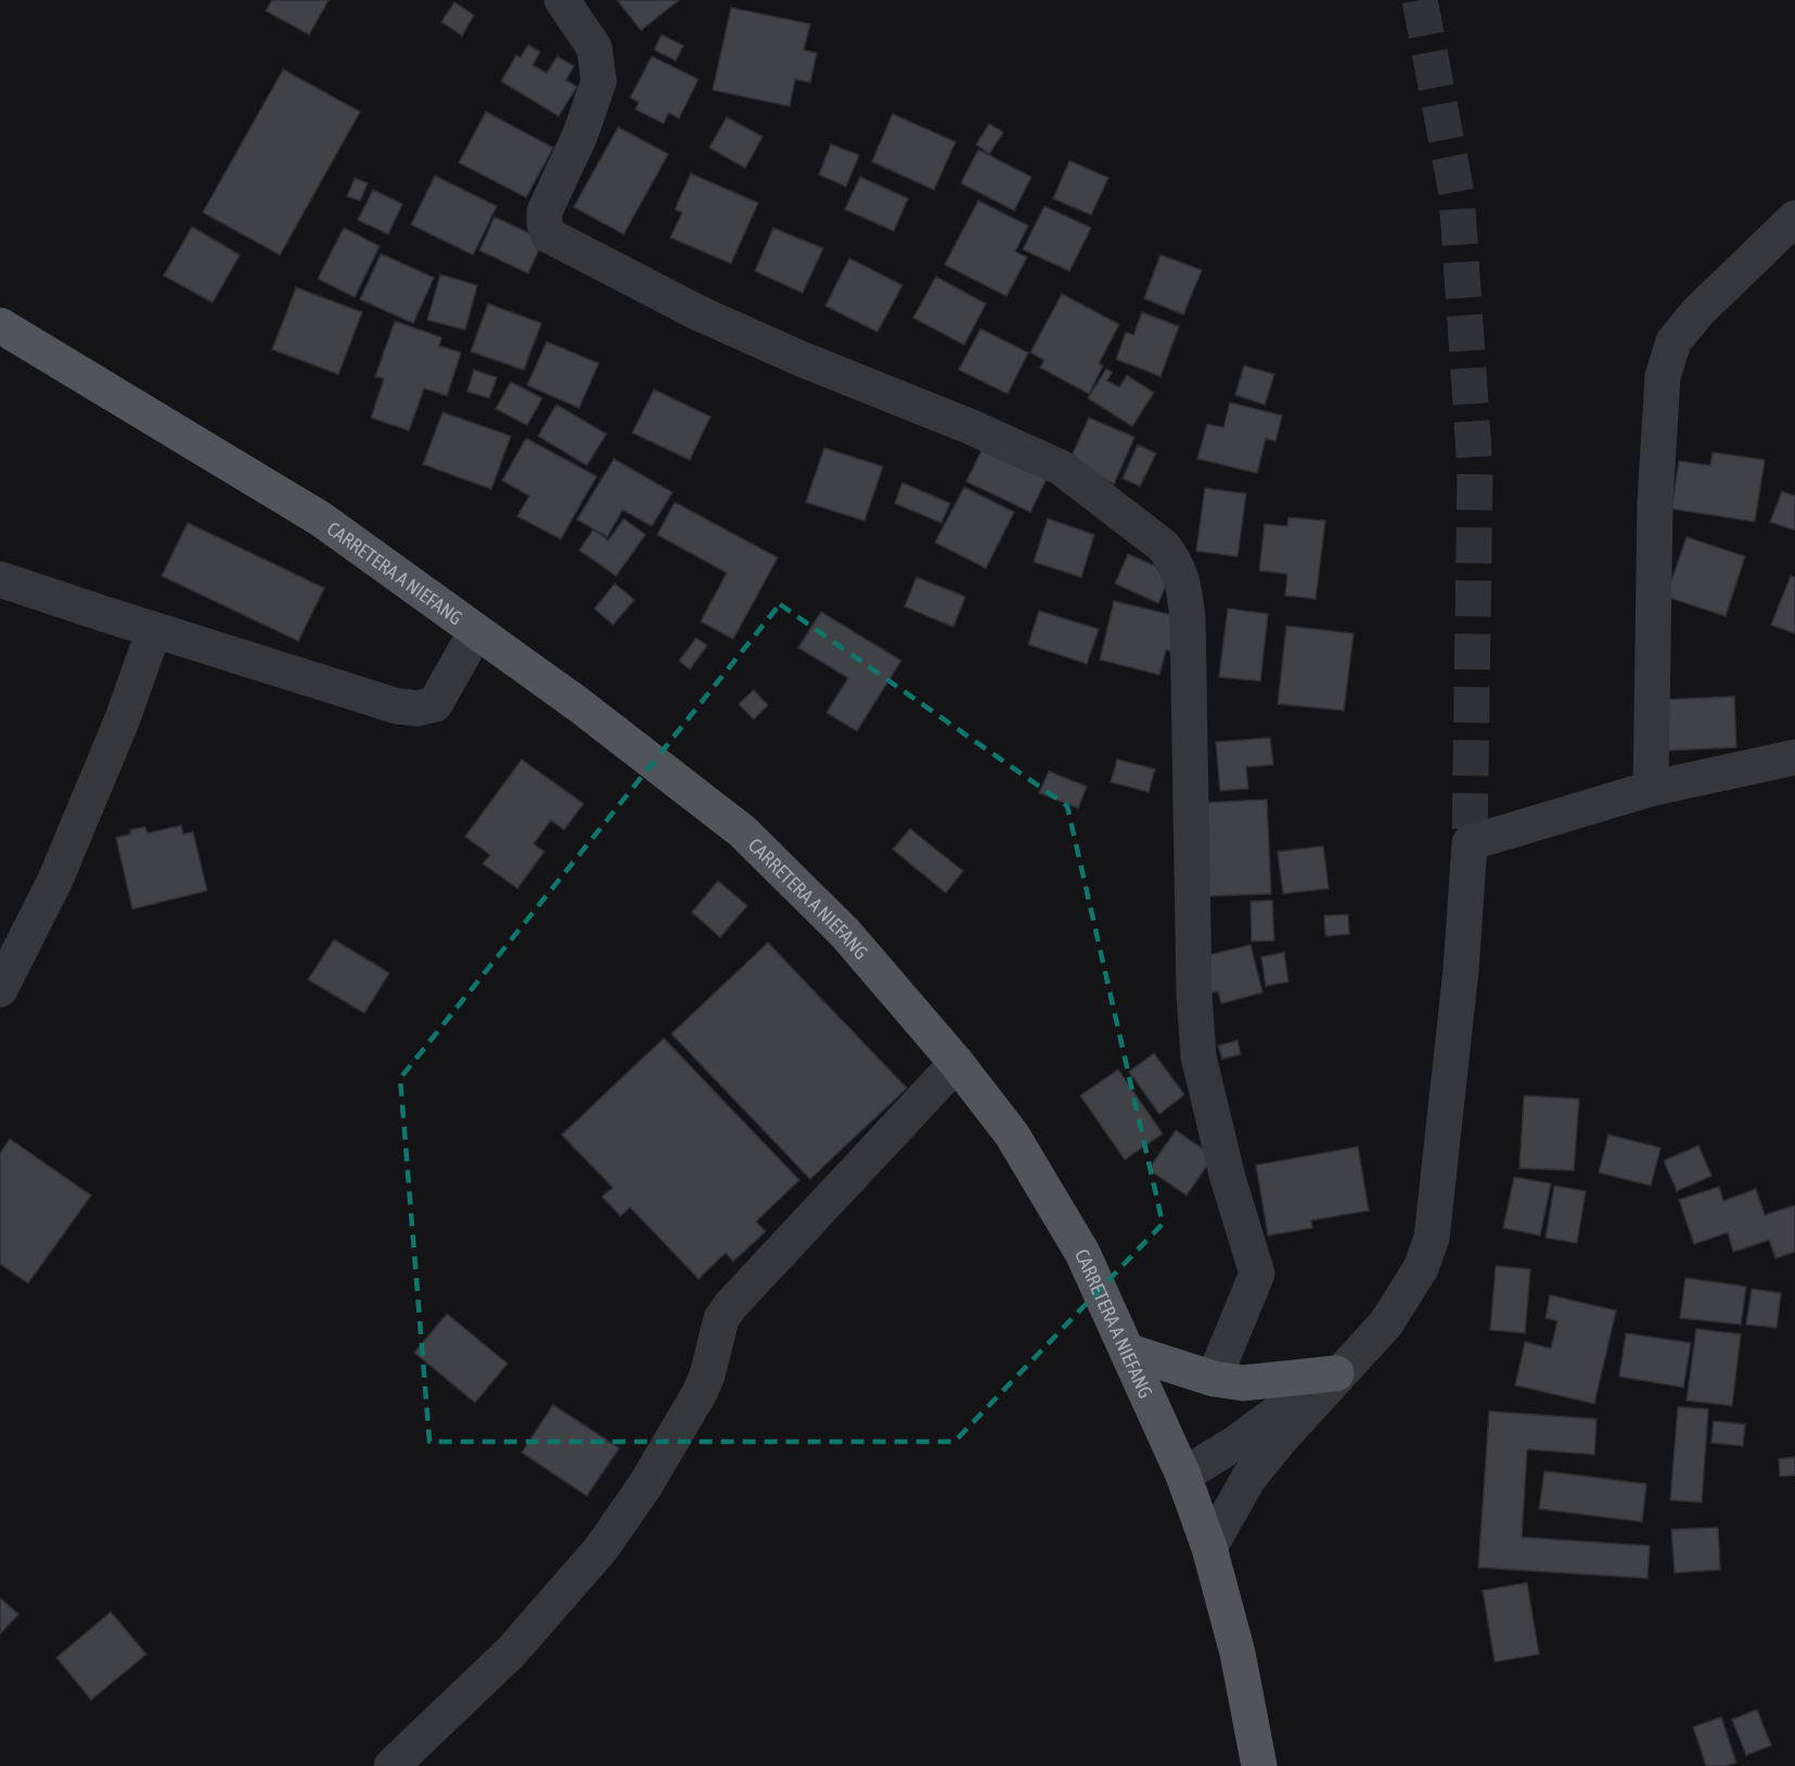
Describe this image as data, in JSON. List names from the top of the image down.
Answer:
{
  "streets": {
    "main road": ["CARRETERA A NIEFANG"]
  }
}
